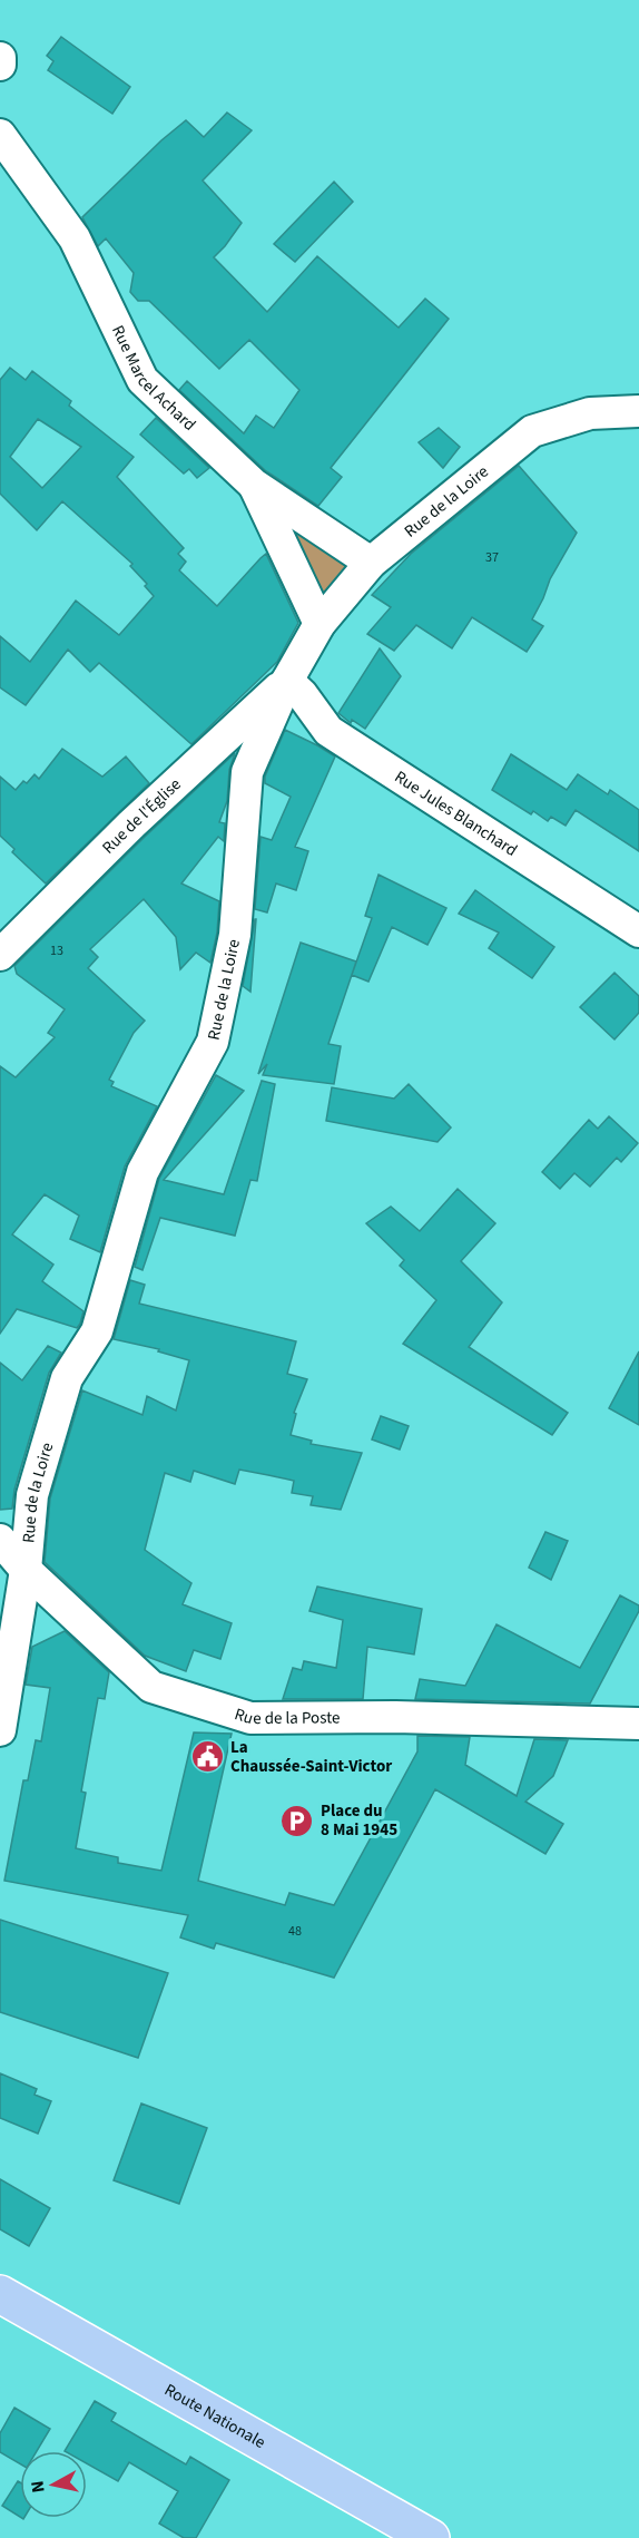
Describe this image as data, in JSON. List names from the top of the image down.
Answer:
{
  "streets": {
    "main road": ["Route Nationale"],
    "street": [
      "Rue Marcel Achard",
      "Rue de la Loire",
      "Rue Jules Blanchard",
      "Rue de l'Église",
      "Rue de la Poste"
    ]
  },
  "crossings": [
    ["Rue Marcel Achard", "Rue de la Loire"],
    ["Rue de la Loire", "Rue Jules Blanchard"],
    ["Rue de la Loire", "Rue de l'Église"],
    ["Rue de la Loire", "Rue de la Poste"],
    ["Rue Jules Blanchard", "Rue de l'Église"]
  ],
  "places": {
    "public building": ["La Chaussée-Saint-Victor"],
    "parking": ["Place du 8 Mai 1945"]
  },
  "house_numbers": ["37", "13", "48"],
  "north": "left"
}
